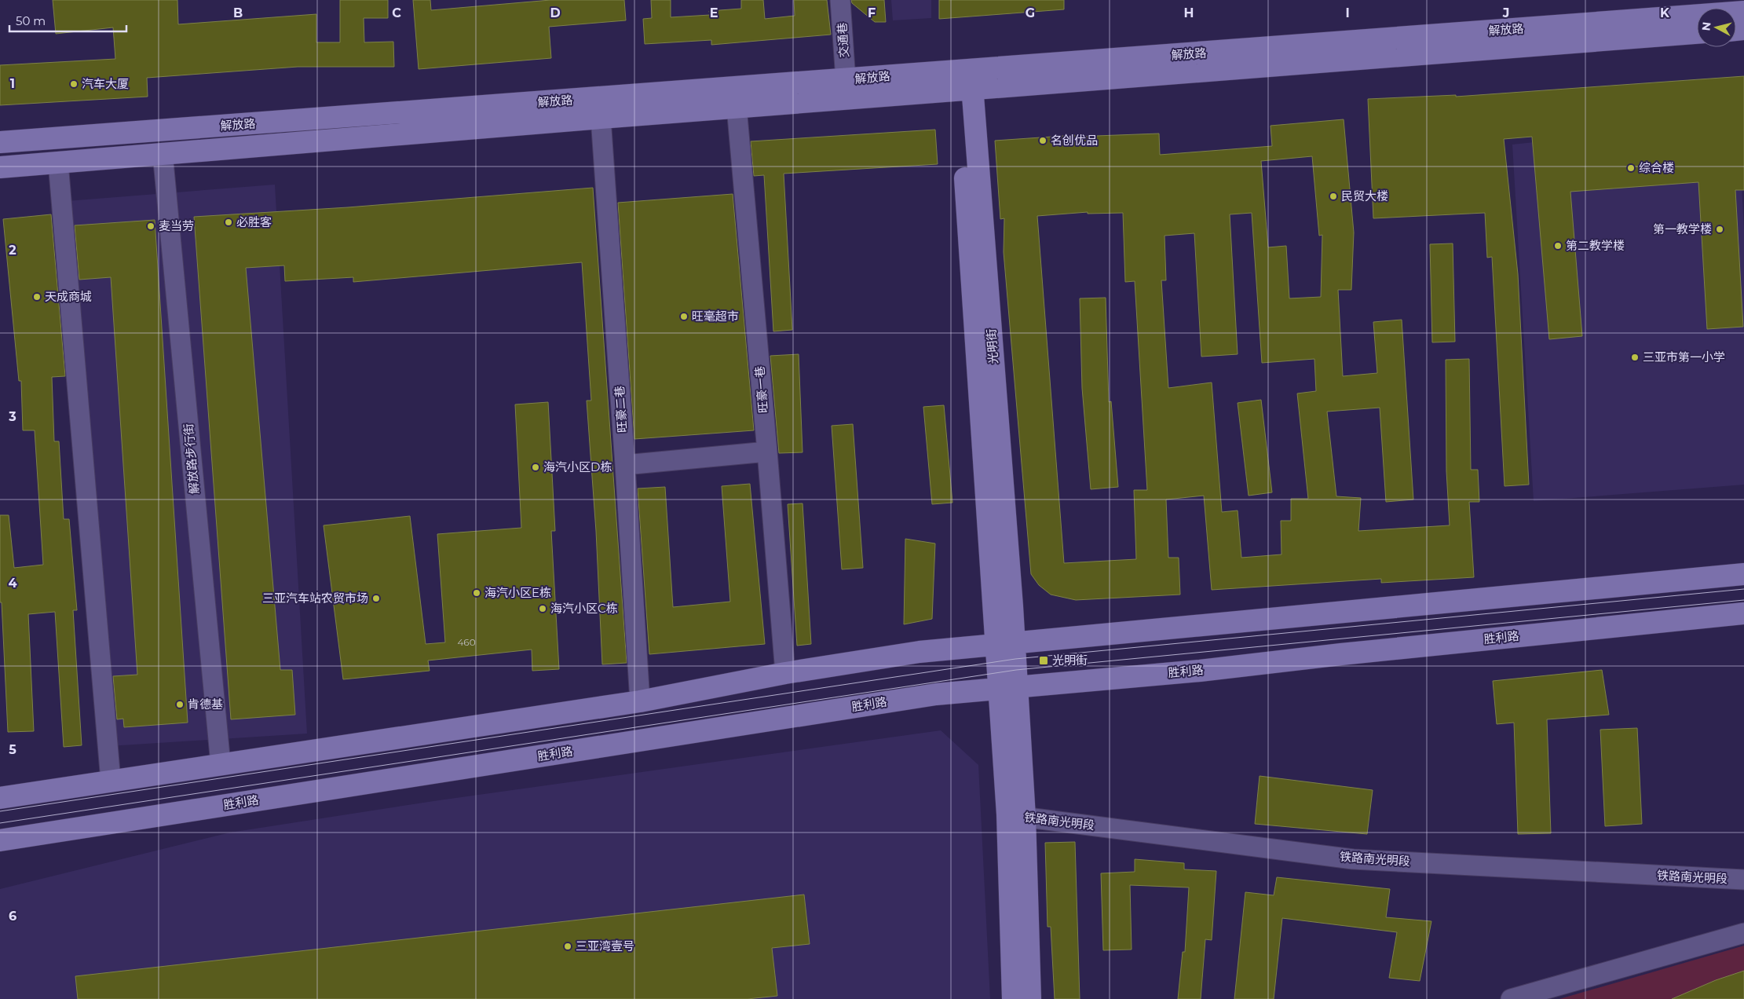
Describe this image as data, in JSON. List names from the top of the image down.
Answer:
{
  "streets": {
    "main road": ["解放路", "光明街", "胜利路"],
    "street": [
      "交通巷",
      "旺豪一巷",
      "旺豪二巷",
      "解放路步行街",
      "铁路南光明段"
    ]
  },
  "crossings": [
    ["解放路", "交通巷"],
    ["解放路", "光明街"],
    ["解放路", "旺豪一巷"],
    ["解放路", "旺豪二巷"],
    ["解放路", "解放路步行街"],
    ["光明街", "胜利路"],
    ["光明街", "铁路南光明段"]
  ],
  "places": {
    "other": [
      "汽车大厦",
      "名创优品",
      "综合楼",
      "民贸大楼",
      "必胜客",
      "麦当劳",
      "第一教学楼",
      "第二教学楼",
      "天成商城",
      "旺毫超市",
      "三亚市第一小学",
      "海汽小区D栋",
      "海汽小区E栋",
      "三亚汽车站农贸市场",
      "海汽小区C栋",
      "肯德基",
      "三亚湾壹号"
    ],
    "transit": ["光明街"]
  },
  "house_numbers": ["460"],
  "scale_bar": "50 m",
  "north": "left",
  "grid": {
    "columns": [
      "B",
      "C",
      "D",
      "E",
      "F",
      "G",
      "H",
      "I",
      "J",
      "K"
    ],
    "rows": [
      "1",
      "2",
      "3",
      "4",
      "5",
      "6"
    ]
  }
}
